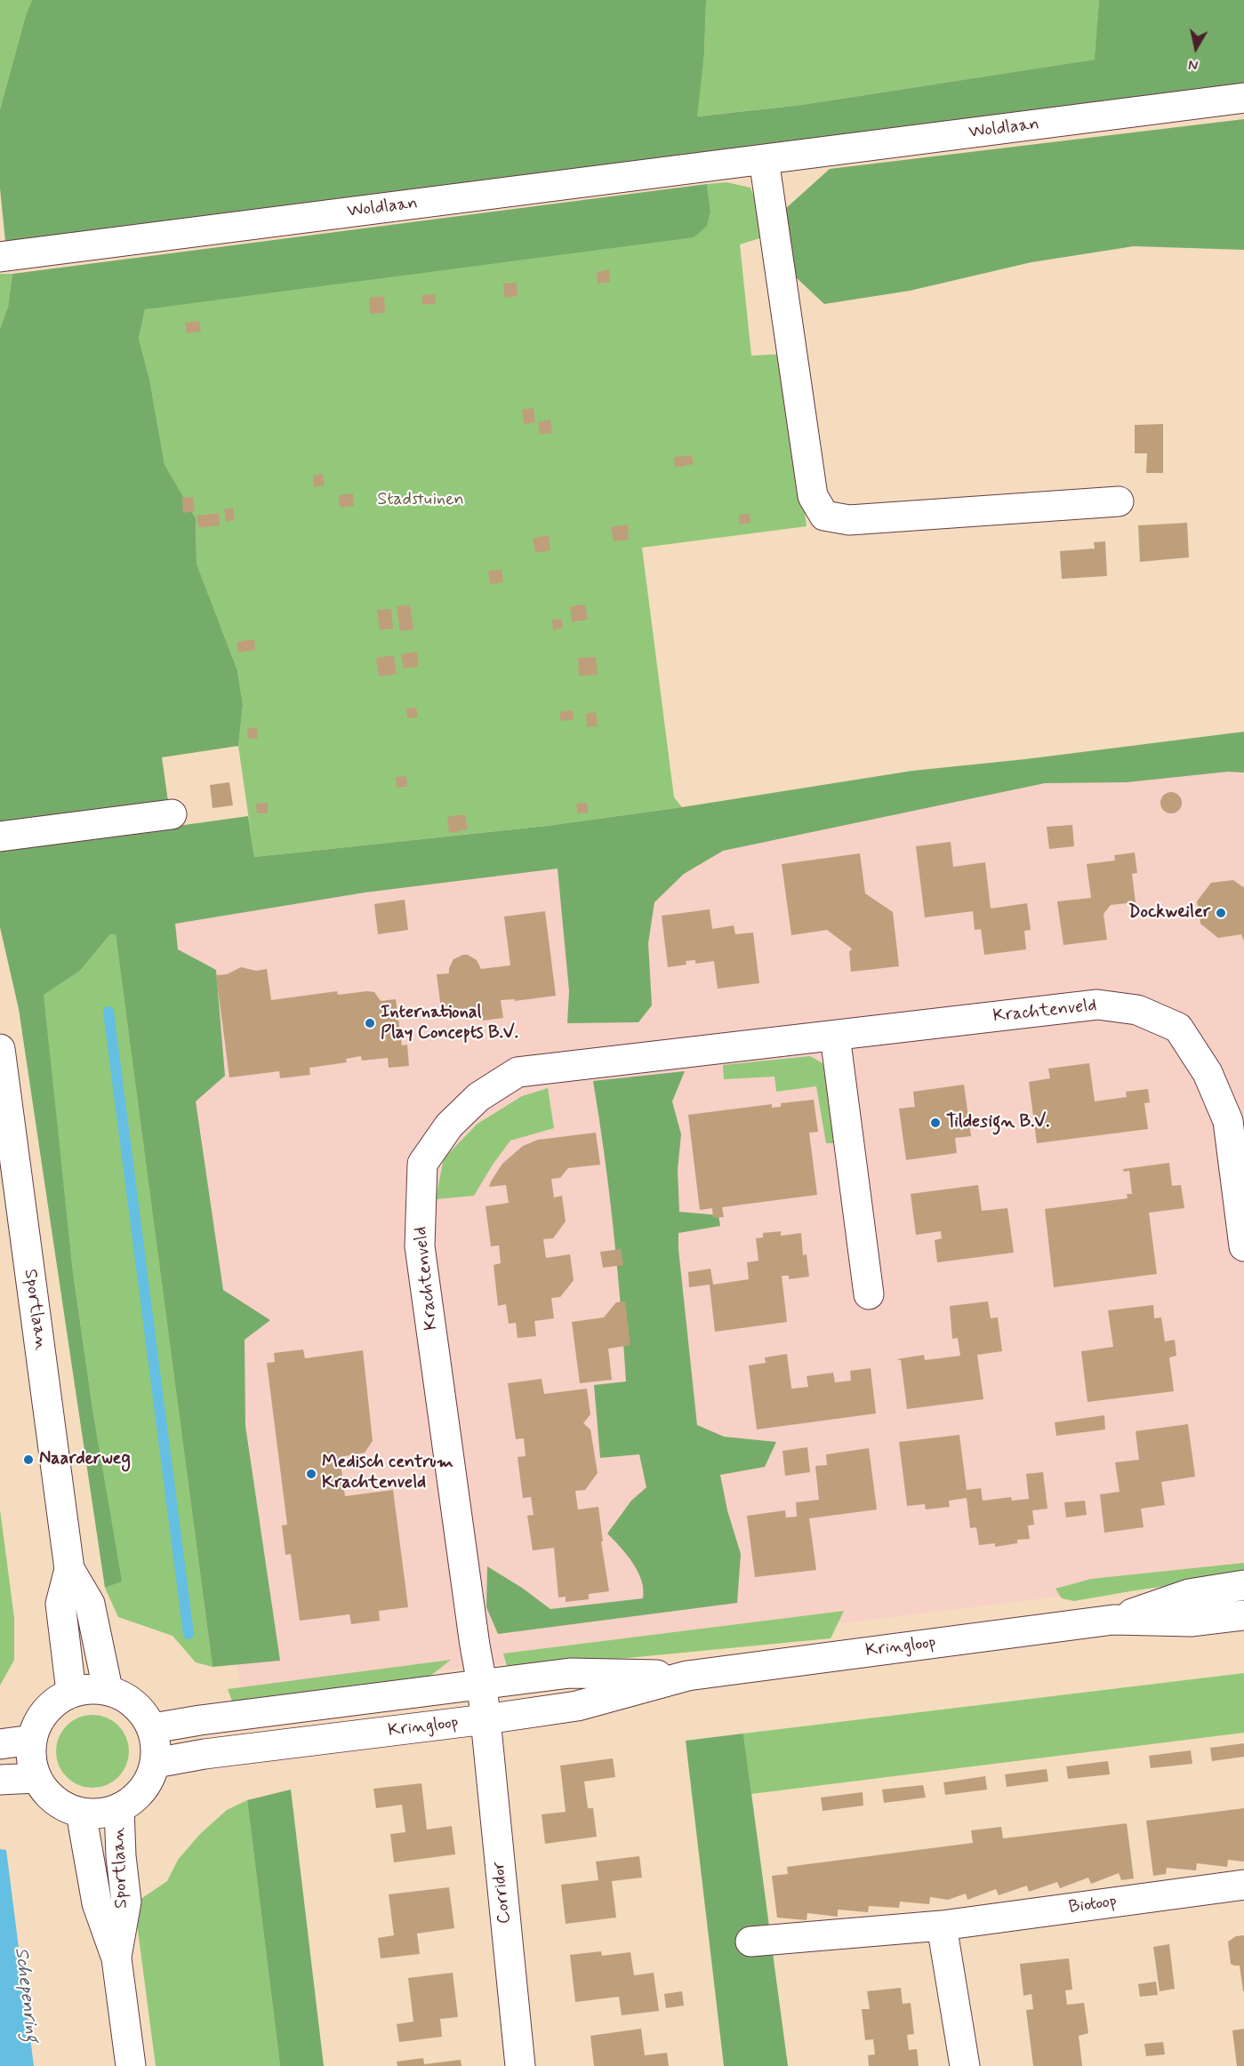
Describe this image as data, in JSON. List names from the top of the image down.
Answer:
{
  "streets": {
    "street": [
      "Woldlaan",
      "Krachtenveld",
      "Sportlaan",
      "Kringloop",
      "Corridor",
      "Biotoop"
    ]
  },
  "crossings": [
    ["Krachtenveld", "Kringloop"],
    ["Krachtenveld", "Corridor"],
    ["Sportlaan", "Kringloop"],
    ["Kringloop", "Corridor"]
  ],
  "water": ["Schepenring"],
  "parks": ["Stadstuinen"],
  "places": [
    "Dockweiler",
    "International Play Concepts B.V.",
    "Tildesign B.V.",
    "Naarderweg",
    "Medisch centrum Krachtenveld"
  ],
  "north": "bottom"
}
